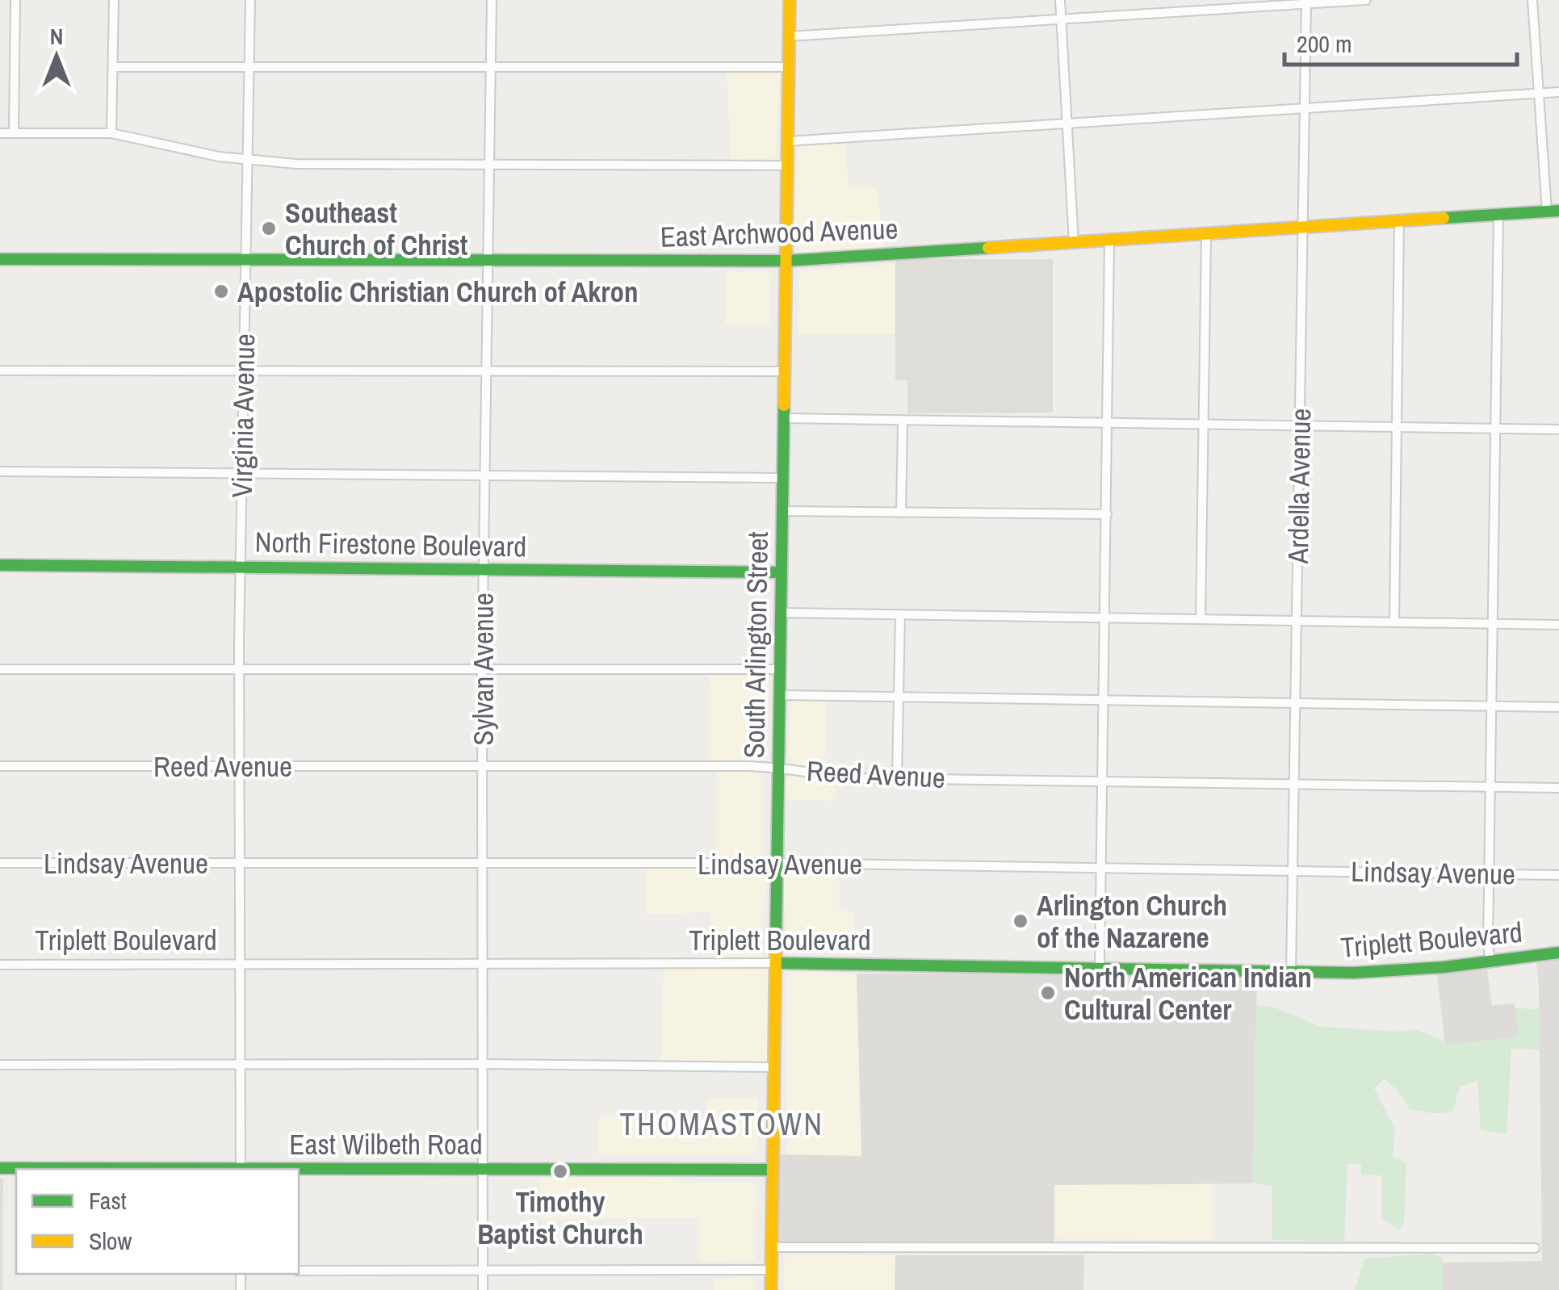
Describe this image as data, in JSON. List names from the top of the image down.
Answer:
{
  "streets": {
    "main road": [
      "East Archwood Avenue",
      "North Firestone Boulevard",
      "South Arlington Street",
      "Triplett Boulevard",
      "East Wilbeth Road"
    ],
    "street": [
      "Virginia Avenue",
      "Ardella Avenue",
      "Sylvan Avenue",
      "Reed Avenue",
      "Lindsay Avenue"
    ]
  },
  "crossings": [
    ["East Archwood Avenue", "Virginia Avenue"],
    ["East Archwood Avenue", "Ardella Avenue"],
    ["East Archwood Avenue", "South Arlington Street"],
    ["East Archwood Avenue", "Sylvan Avenue"],
    ["Virginia Avenue", "North Firestone Boulevard"],
    ["Virginia Avenue", "Reed Avenue"],
    ["Virginia Avenue", "Lindsay Avenue"],
    ["Virginia Avenue", "Triplett Boulevard"],
    ["Ardella Avenue", "Reed Avenue"],
    ["Ardella Avenue", "Lindsay Avenue"],
    ["Ardella Avenue", "Triplett Boulevard"],
    ["North Firestone Boulevard", "South Arlington Street"],
    ["North Firestone Boulevard", "Sylvan Avenue"],
    ["South Arlington Street", "Reed Avenue"],
    ["South Arlington Street", "Lindsay Avenue"],
    ["South Arlington Street", "Triplett Boulevard"],
    ["South Arlington Street", "East Wilbeth Road"],
    ["Sylvan Avenue", "Reed Avenue"],
    ["Sylvan Avenue", "Lindsay Avenue"],
    ["Sylvan Avenue", "Triplett Boulevard"],
    ["Sylvan Avenue", "East Wilbeth Road"]
  ],
  "districts": ["THOMASTOWN"],
  "places": [
    "Southeast Church of Christ",
    "Apostolic Christian Church of Akron",
    "Arlington Church of the Nazarene",
    "North American Indian Cultural Center",
    "Timothy Baptist Church"
  ],
  "legend": ["Fast", "Slow"],
  "scale_bar": "200 m",
  "north": "top"
}
